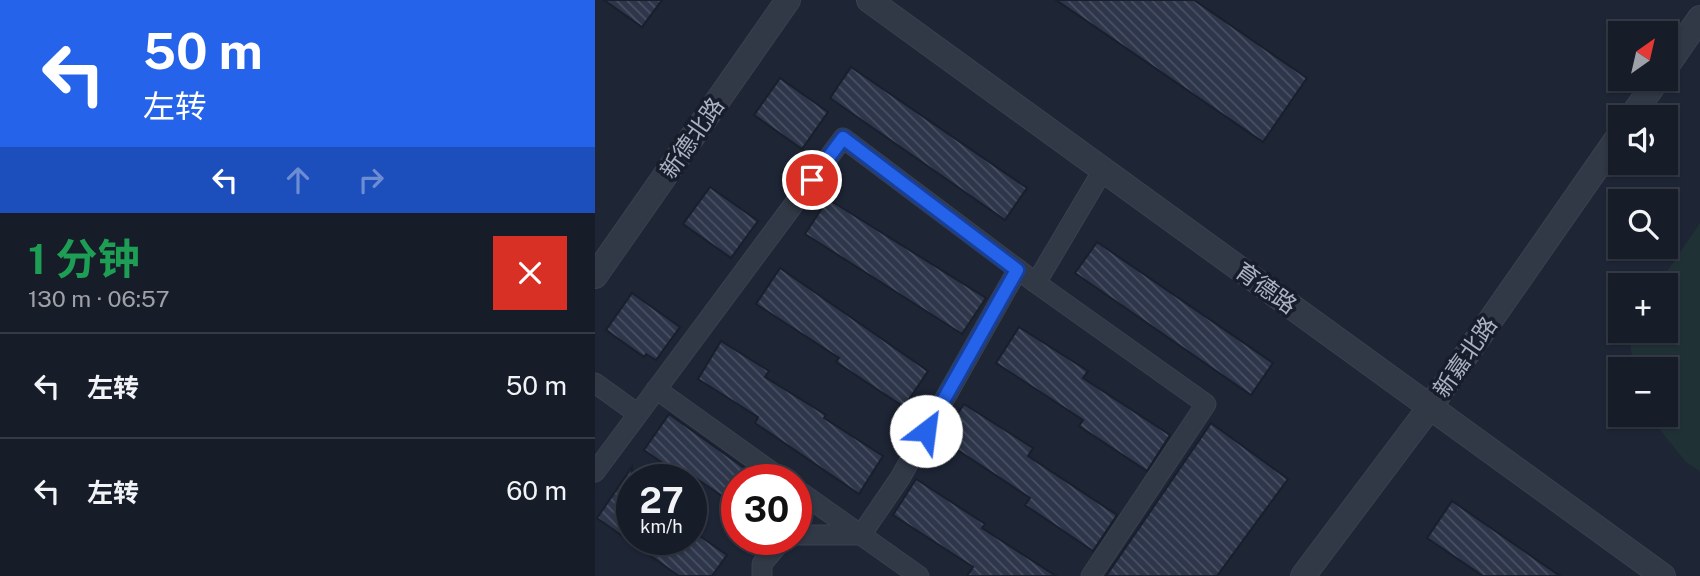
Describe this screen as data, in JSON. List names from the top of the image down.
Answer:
{
  "streets": {
    "street": ["新德北路", "育德路", "新嘉北路"]
  },
  "crossings": [
    ["育德路", "新嘉北路"]
  ],
  "north": "top right",
  "page": {
    "turn": ["50 m", "左转"],
    "map_buttons": ["+", "−"],
    "heading": ["1 分钟", "130 m · 06:57"],
    "list": [
      {
        "name": "左转",
        "value": "50 m"
      },
      {
        "name": "左转",
        "value": "60 m"
      }
    ],
    "speed": "27 km/h",
    "limit": "30"
  }
}
